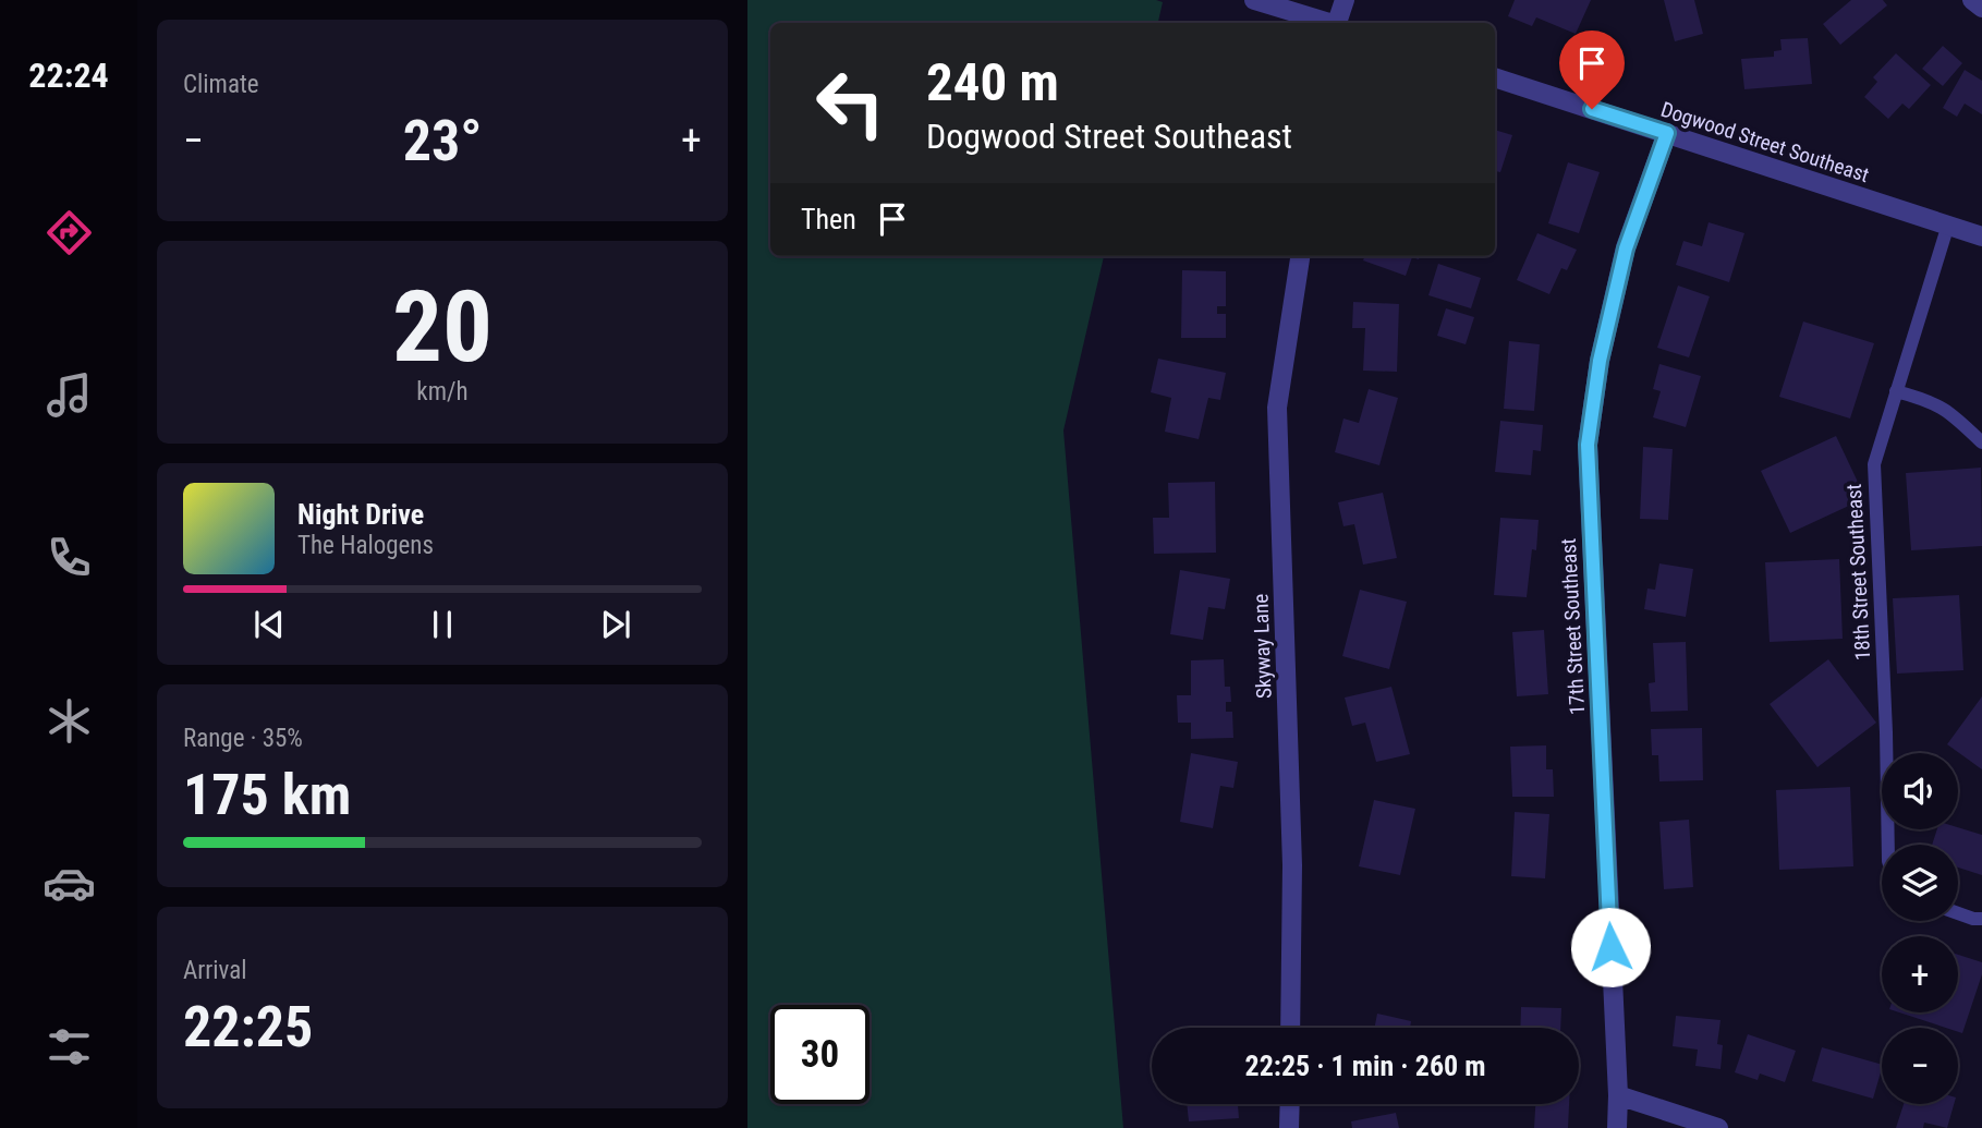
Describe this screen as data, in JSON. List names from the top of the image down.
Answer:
{
  "streets": {
    "street": ["Dogwood Street Southeast", "17th Street Southeast", "Skyway Lane"],
    "lane": ["18th Street Southeast"]
  },
  "crossings": [
    ["Dogwood Street Southeast", "18th Street Southeast"],
    ["Dogwood Street Southeast", "17th Street Southeast"]
  ],
  "page": {
    "tabs": "22:24",
    "tile": [
      "Climate",
      ["20", "km/h"],
      ["Range · 35%", "175 km"],
      ["Arrival", "22:25"]
    ],
    "turn": ["240 m", "Dogwood Street Southeast"],
    "heat": ["−", "23°", "+"],
    "then": "Then",
    "song": ["Night Drive", "The Halogens"],
    "map_buttons": ["+", "−"],
    "limit": "30",
    "trip": "22:25 · 1 min · 260 m"
  }
}
